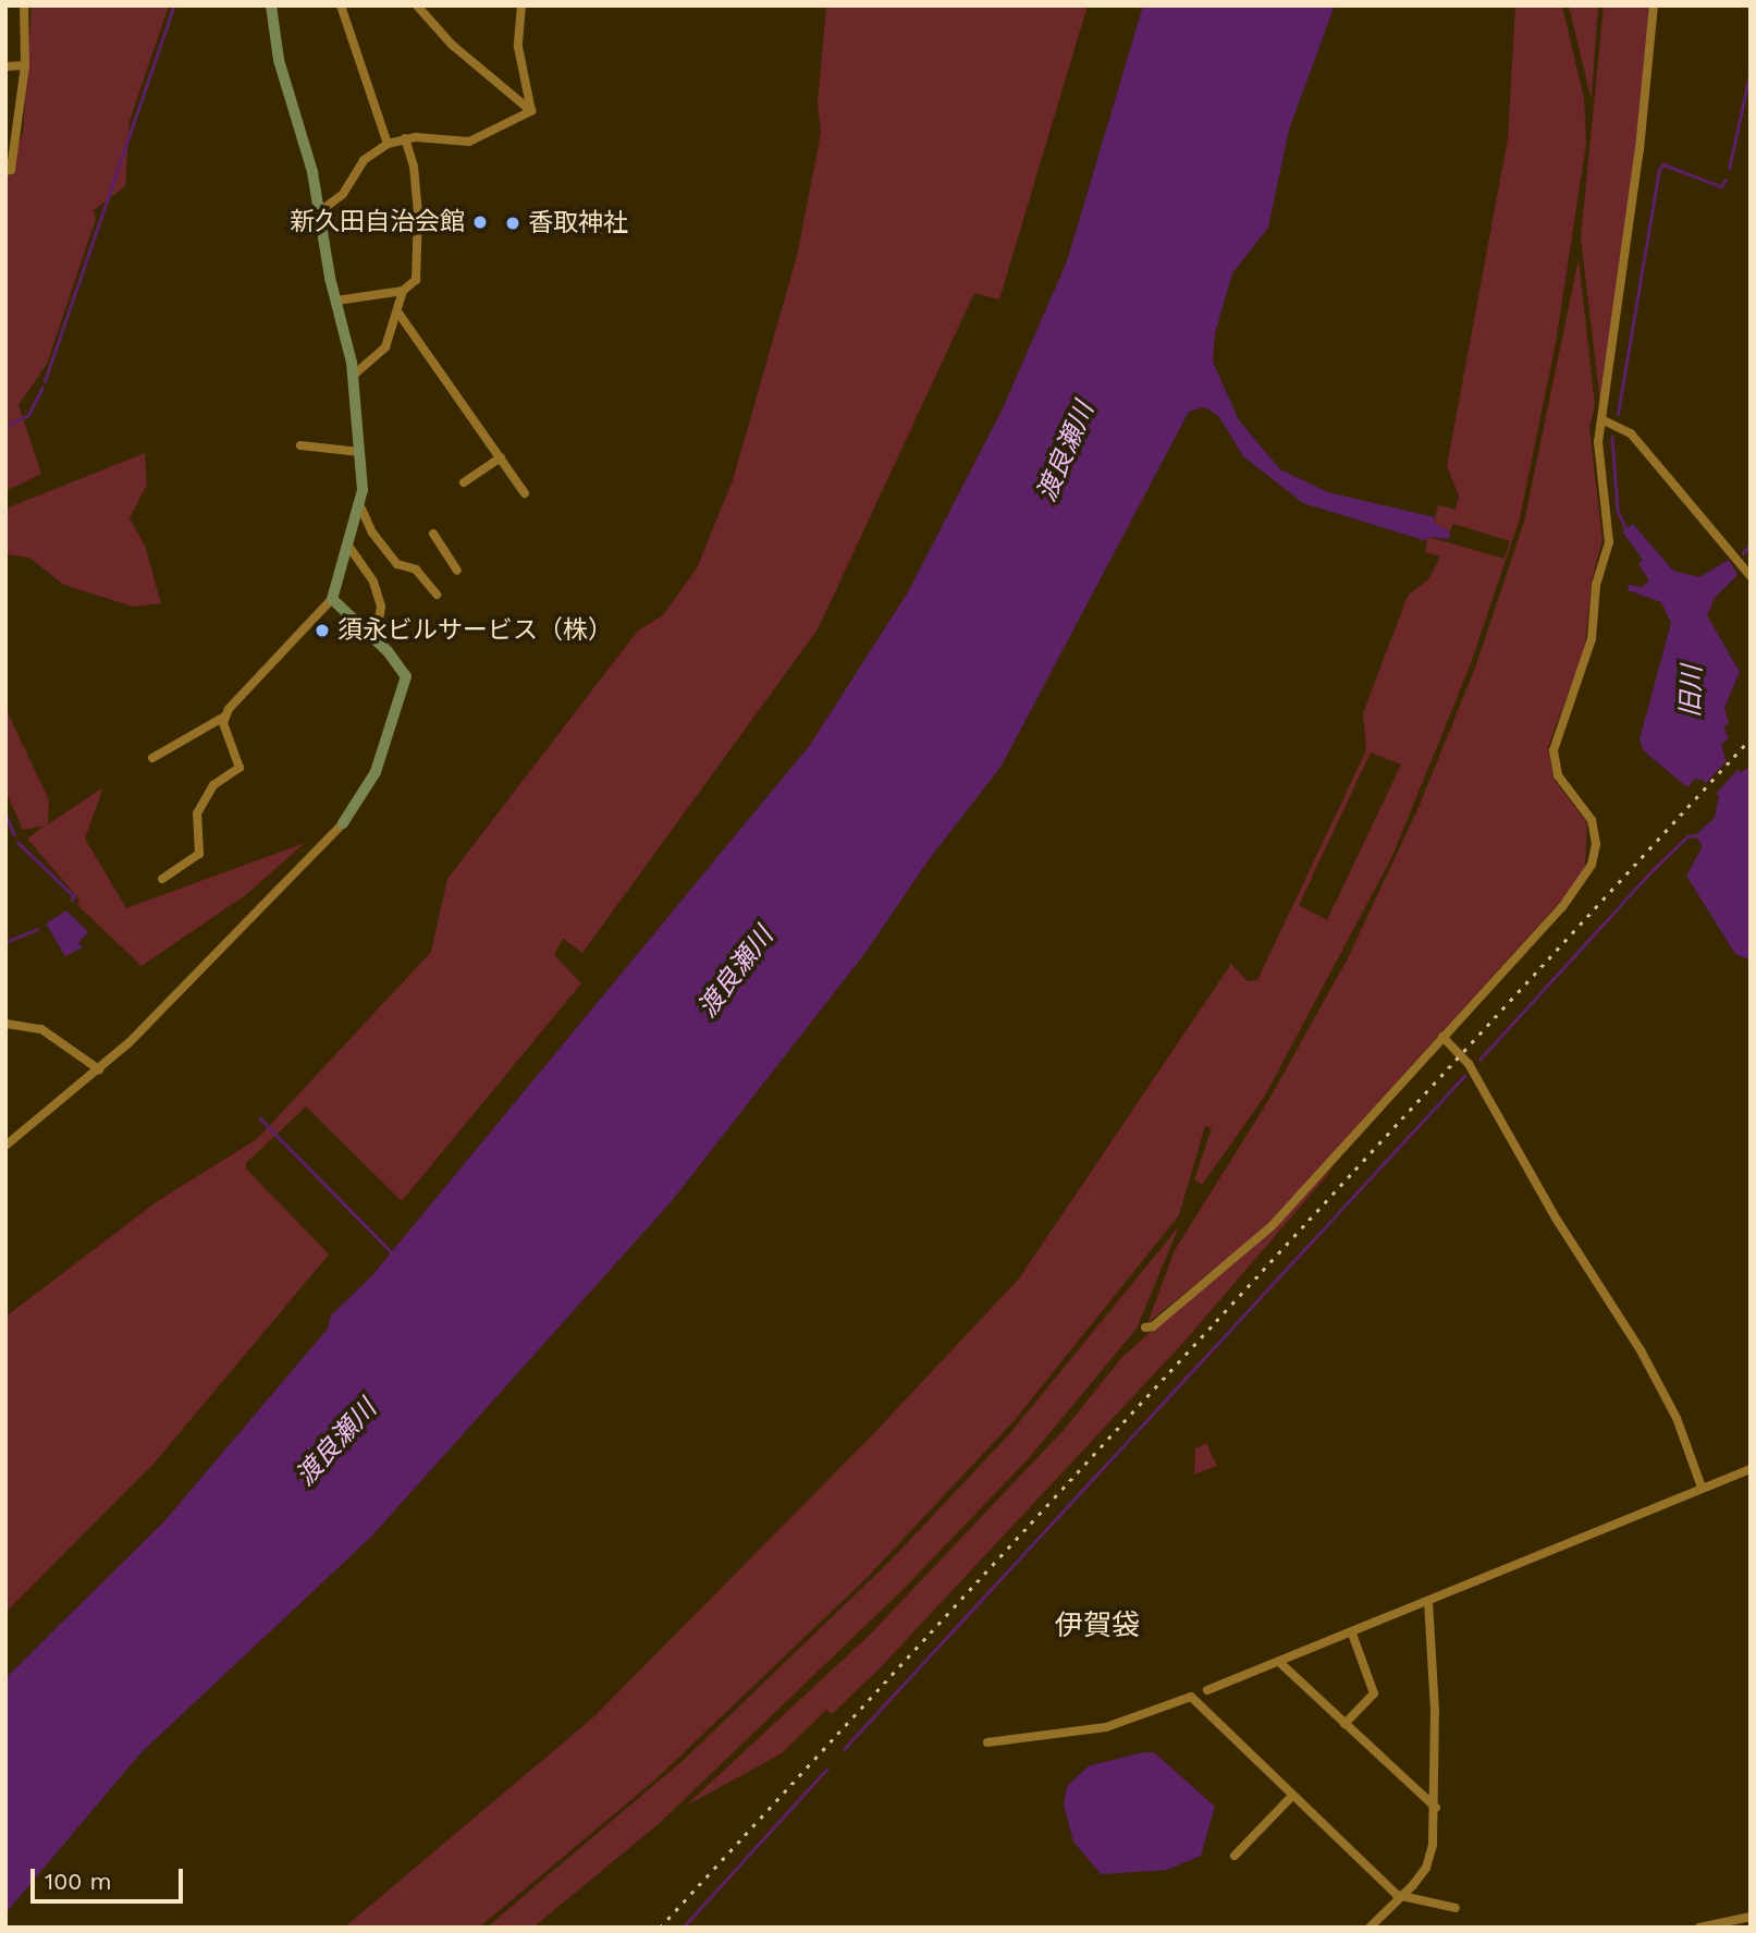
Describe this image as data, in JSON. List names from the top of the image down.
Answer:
{
  "districts": ["伊賀袋"],
  "water": ["渡良瀬川", "旧川"],
  "places": ["新久田自治会館", "香取神社", "須永ビルサービス（株）"],
  "scale_bar": "100 m"
}
